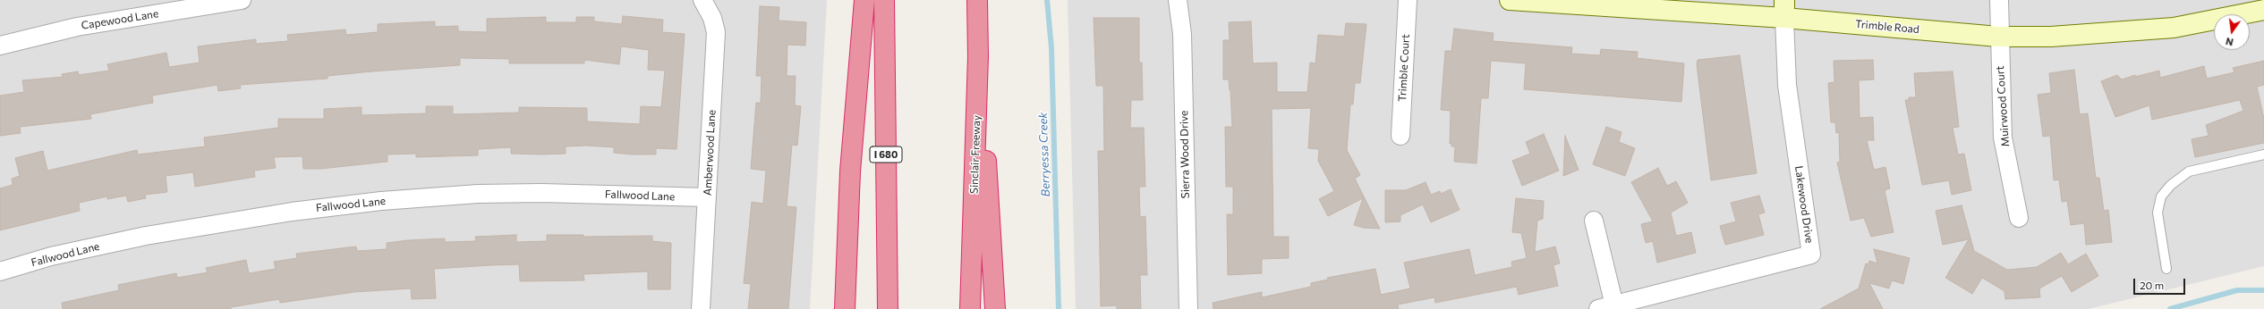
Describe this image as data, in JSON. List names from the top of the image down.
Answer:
{
  "streets": {
    "highway": ["I 680", "Sinclair Freeway"],
    "street": [
      "Capewood Lane",
      "Trimble Road",
      "Trimble Court",
      "Muirwood Court",
      "Amberwood Lane",
      "Sierra Wood Drive",
      "Fallwood Lane",
      "Lakewood Drive"
    ]
  },
  "crossings": [
    ["Trimble Road", "Muirwood Court"],
    ["Trimble Road", "Lakewood Drive"],
    ["Amberwood Lane", "Fallwood Lane"]
  ],
  "water": ["Berryessa Creek"],
  "scale_bar": "20 m",
  "north": "bottom"
}
